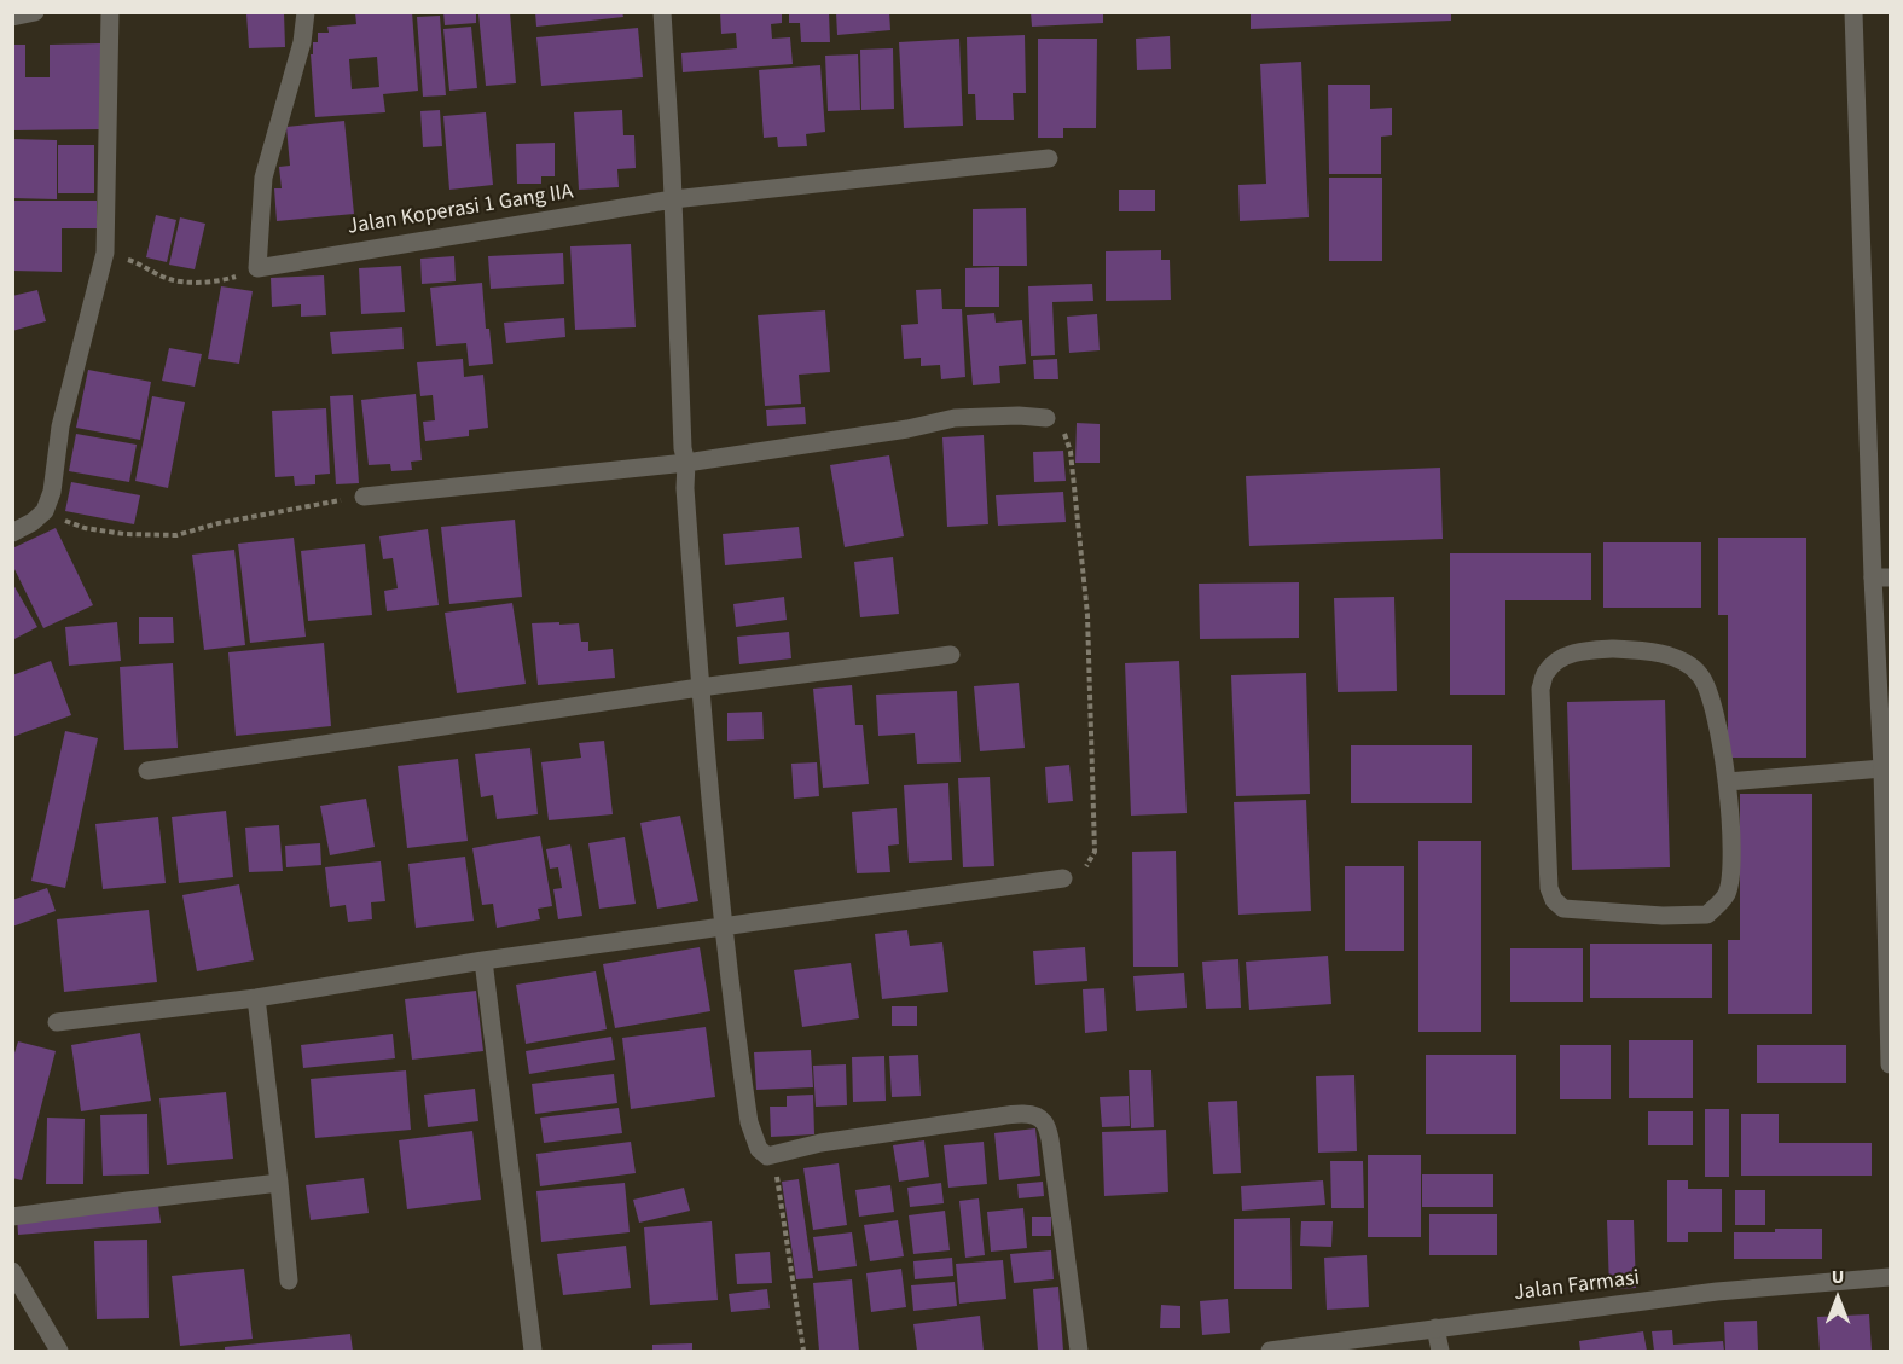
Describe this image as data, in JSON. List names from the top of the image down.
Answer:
{
  "streets": {
    "street": ["Jalan Koperasi 1 Gang IIA", "Jalan Farmasi"]
  },
  "north": "top"
}
